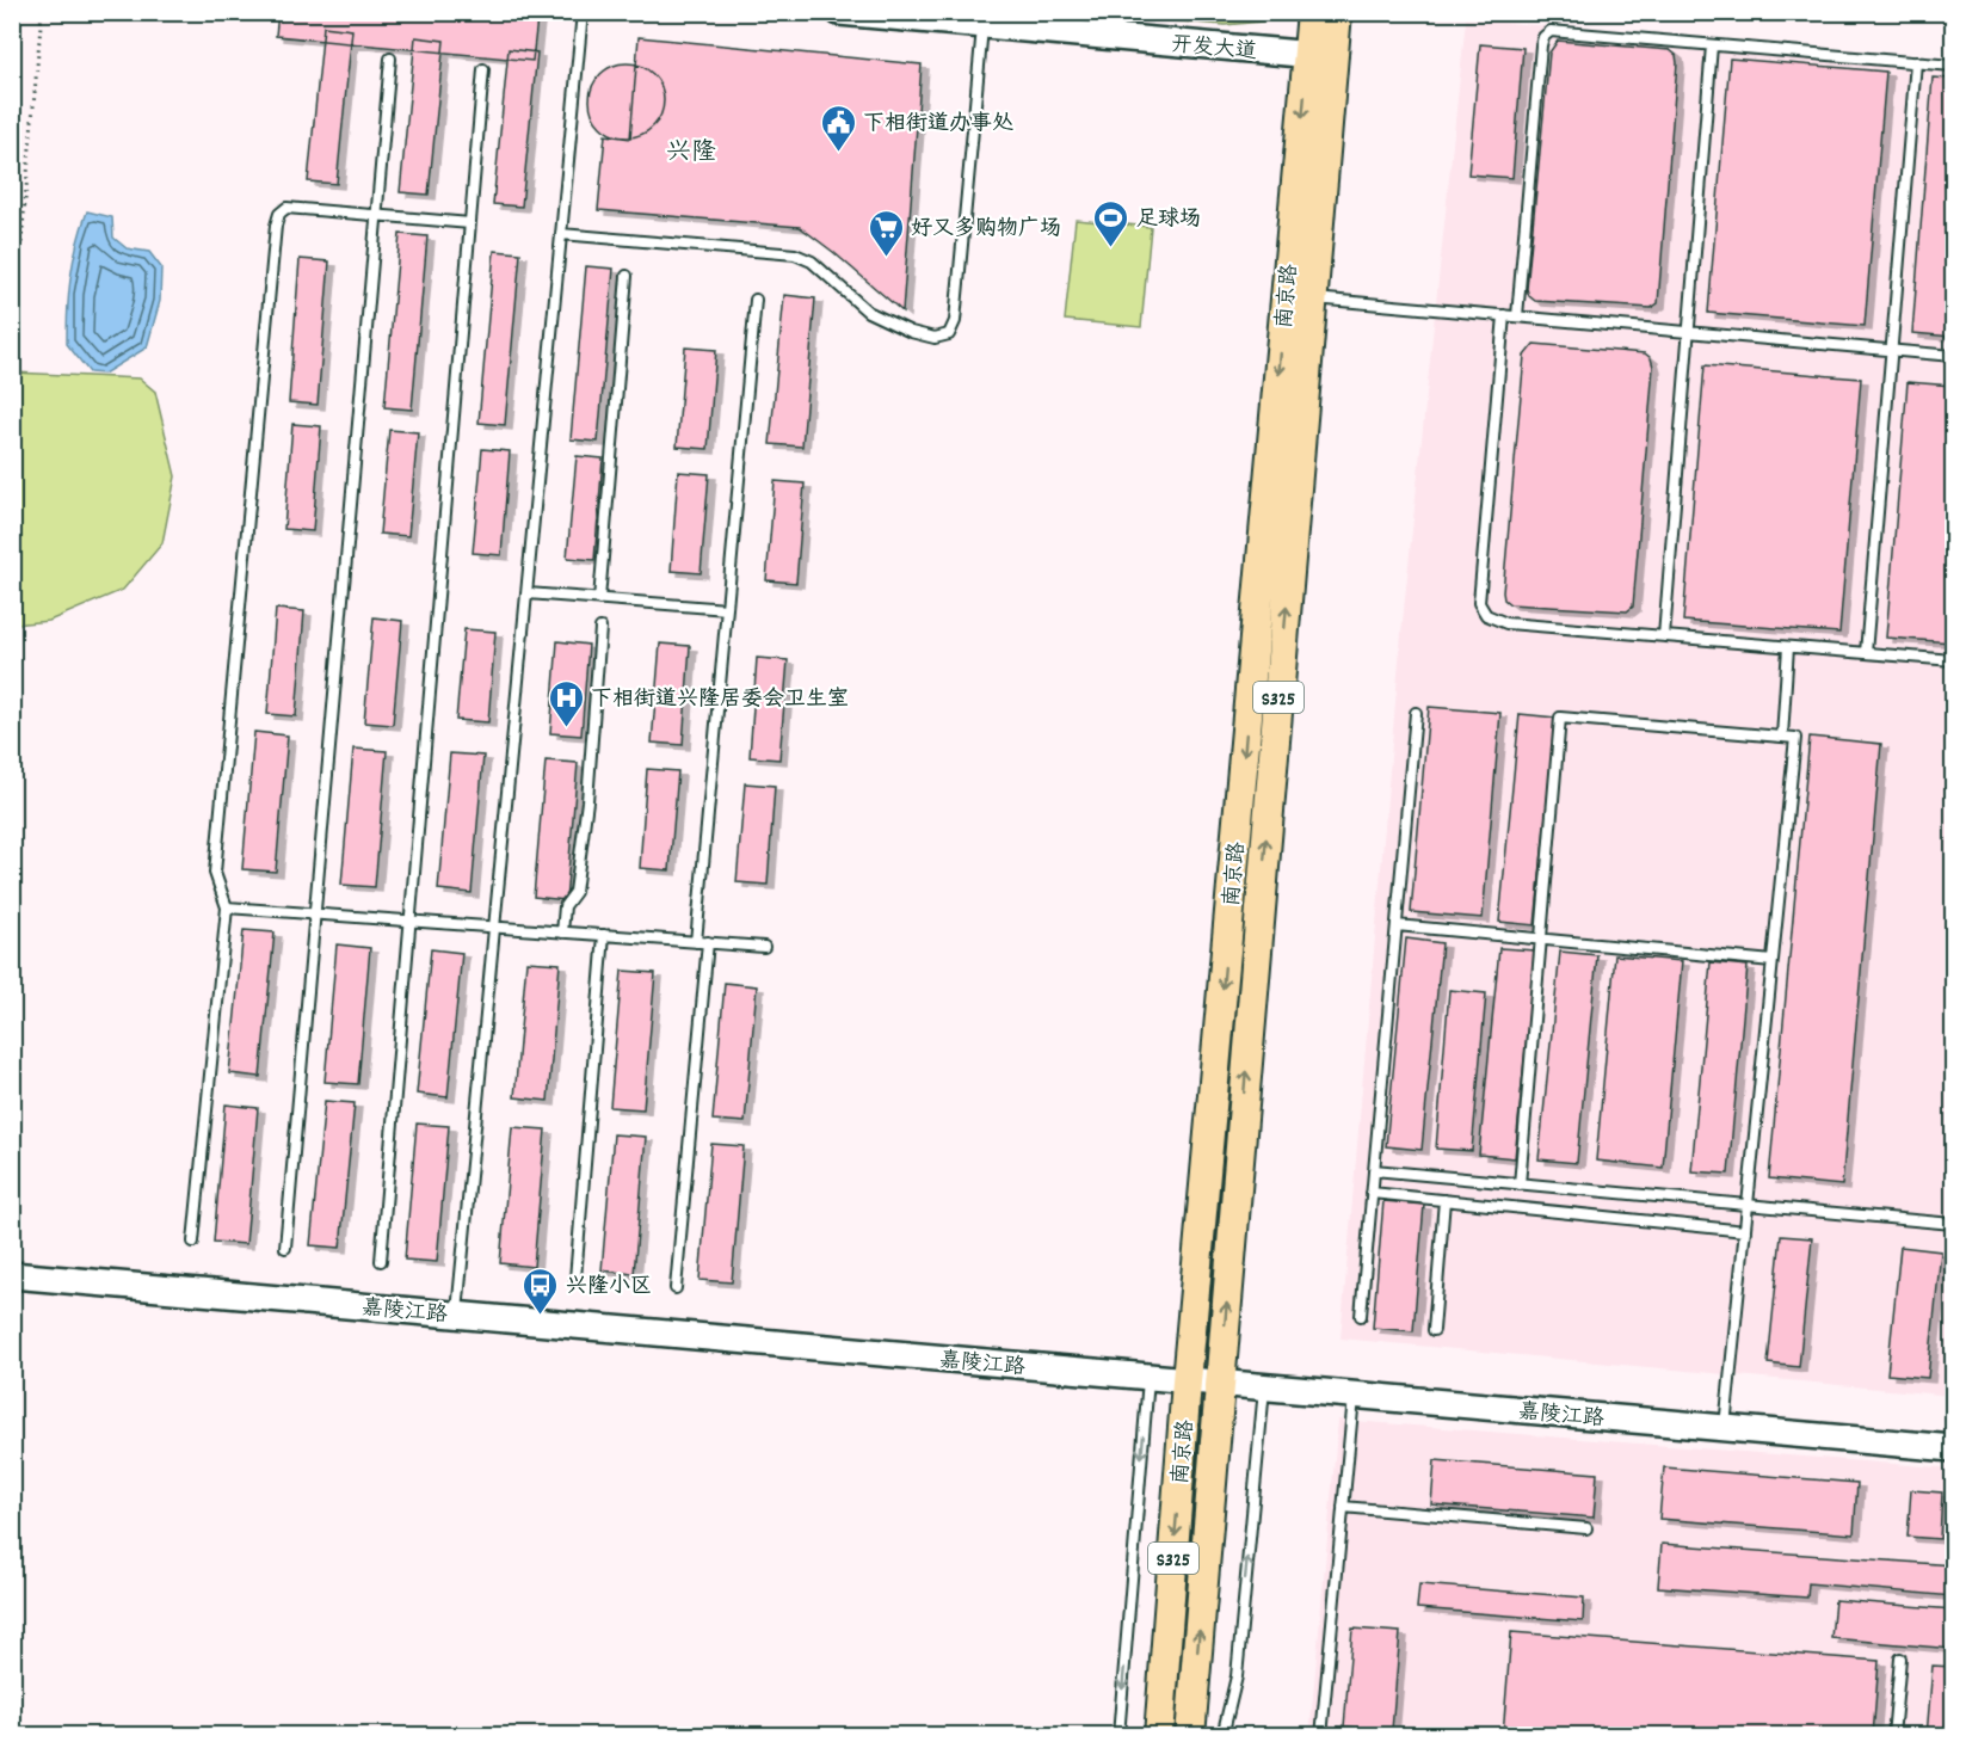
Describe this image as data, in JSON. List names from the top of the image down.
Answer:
{
  "streets": {
    "main road": ["南京路", "S325"],
    "street": ["开发大道", "嘉陵江路"]
  },
  "crossings": [
    ["开发大道", "南京路"],
    ["南京路", "嘉陵江路"]
  ],
  "districts": ["兴隆"],
  "places": {
    "public building": ["下相街道办事处"],
    "sports": ["足球场"],
    "supermarket": ["好又多购物广场"],
    "hospital": ["下相街道兴隆居委会卫生室"],
    "bus stop": ["兴隆小区"]
  }
}
